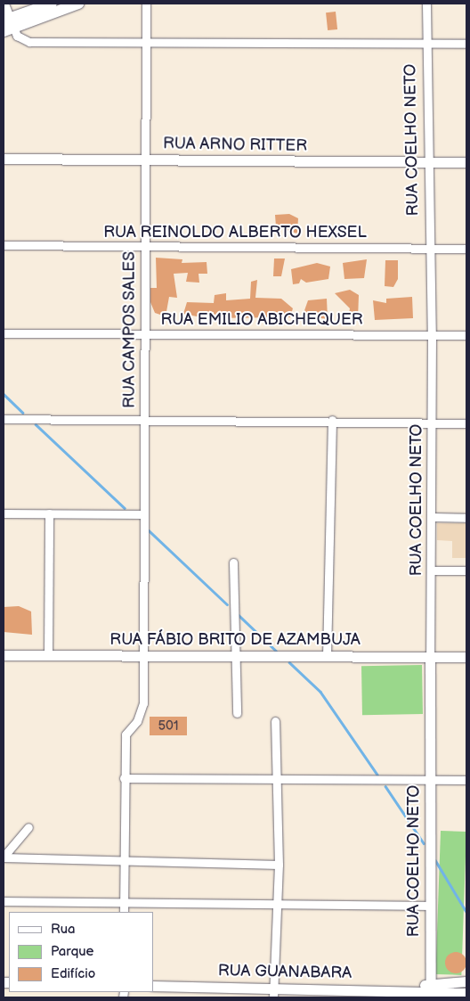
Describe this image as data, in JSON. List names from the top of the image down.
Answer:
{
  "streets": {
    "street": [
      "RUA COELHO NETO",
      "RUA ARNO RITTER",
      "RUA REINOLDO ALBERTO HEXSEL",
      "RUA EMILIO ABICHEQUER",
      "RUA CAMPOS SALES",
      "RUA FÁBIO BRITO DE AZAMBUJA",
      "RUA GUANABARA"
    ]
  },
  "crossings": [
    ["RUA COELHO NETO", "RUA ARNO RITTER"],
    ["RUA COELHO NETO", "RUA REINOLDO ALBERTO HEXSEL"],
    ["RUA COELHO NETO", "RUA EMILIO ABICHEQUER"],
    ["RUA COELHO NETO", "RUA FÁBIO BRITO DE AZAMBUJA"],
    ["RUA COELHO NETO", "RUA GUANABARA"],
    ["RUA ARNO RITTER", "RUA CAMPOS SALES"],
    ["RUA REINOLDO ALBERTO HEXSEL", "RUA CAMPOS SALES"],
    ["RUA EMILIO ABICHEQUER", "RUA CAMPOS SALES"],
    ["RUA CAMPOS SALES", "RUA FÁBIO BRITO DE AZAMBUJA"]
  ],
  "house_numbers": ["501"],
  "legend": ["Rua", "Parque", "Edifício"]
}
